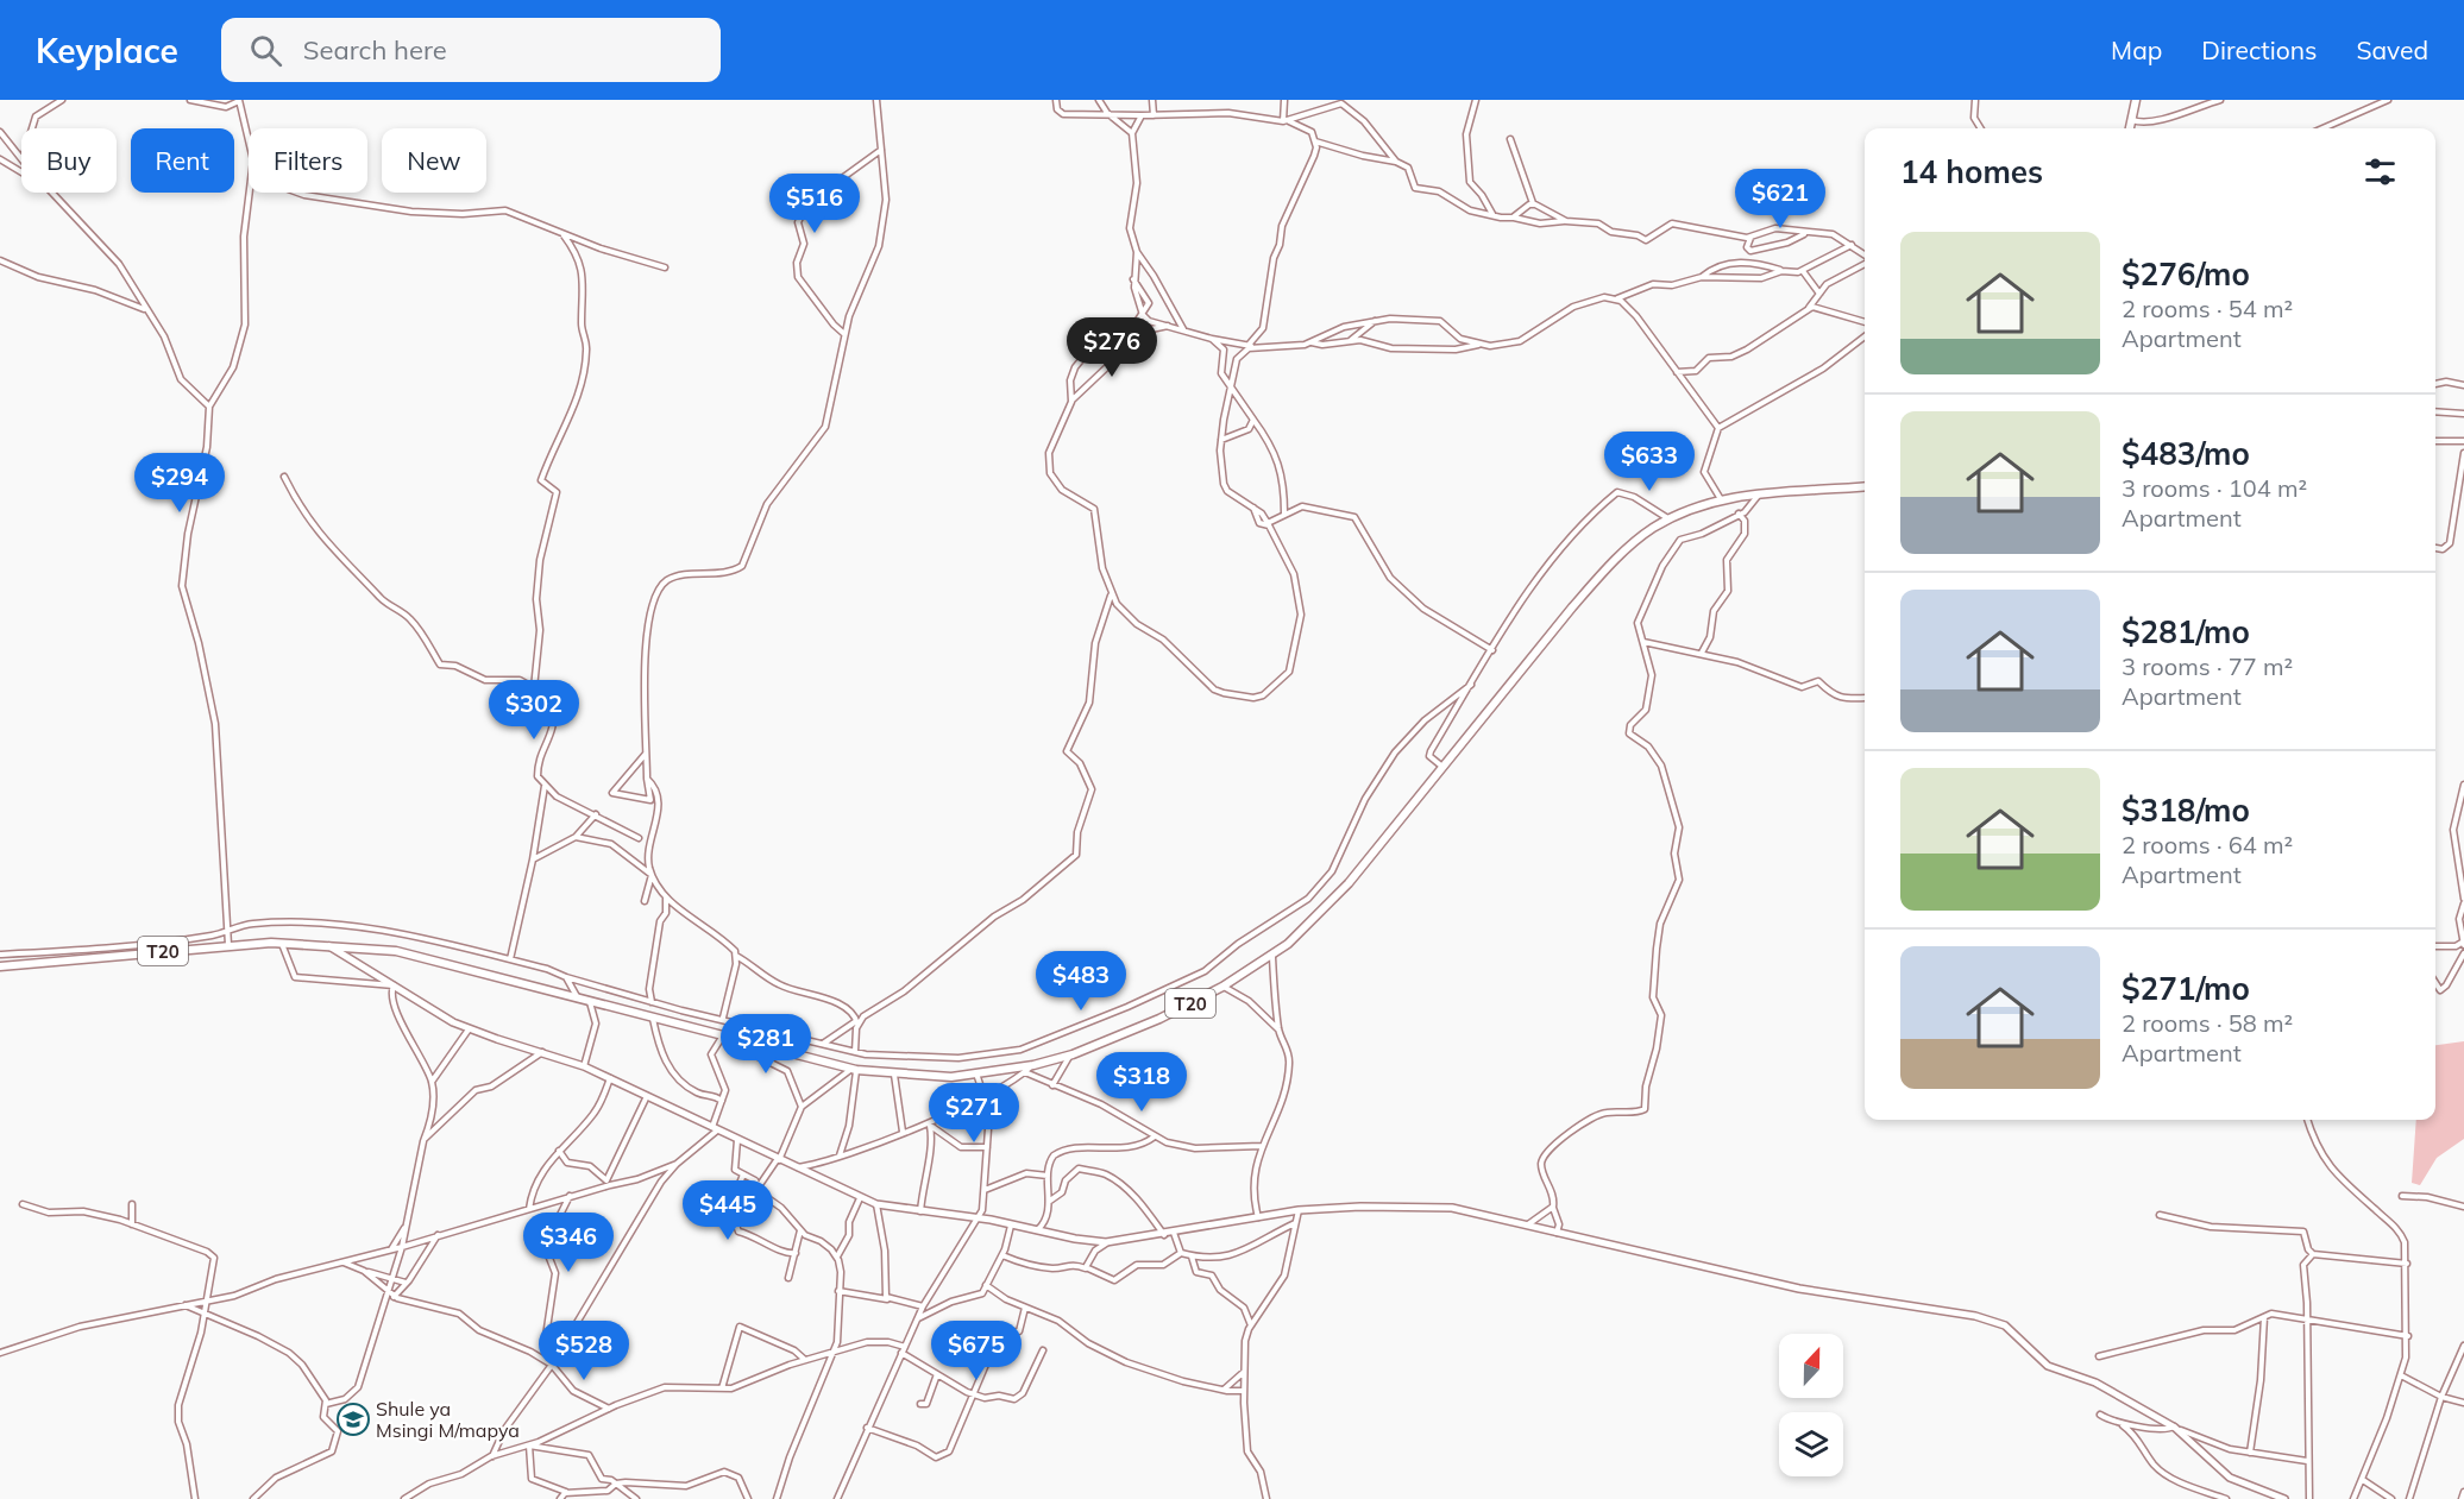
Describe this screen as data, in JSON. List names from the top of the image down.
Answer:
{
  "streets": {
    "main road": ["T20"]
  },
  "places": {
    "school or university": ["Shule ya Msingi M/mapya"]
  },
  "north": "top",
  "page": {
    "header": "Keyplace",
    "search": "Search here",
    "nav": ["Map", "Directions", "Saved"],
    "chip": [
      "Buy",
      "Rent",
      "Filters",
      "New"
    ],
    "heading": "14 homes",
    "price": [
      "$621",
      "$516",
      "$276",
      "$633",
      "$294",
      "$302",
      "$483",
      "$281",
      "$318",
      "$271",
      "$445",
      "$346",
      "$528",
      "$675"
    ],
    "list": [
      {
        "name": "$276/mo",
        "note": "2 rooms · 54 m² · Apartment"
      },
      {
        "name": "$483/mo",
        "note": "3 rooms · 104 m² · Apartment"
      },
      {
        "name": "$281/mo",
        "note": "3 rooms · 77 m² · Apartment"
      },
      {
        "name": "$318/mo",
        "note": "2 rooms · 64 m² · Apartment"
      },
      {
        "name": "$271/mo",
        "note": "2 rooms · 58 m² · Apartment"
      }
    ]
  }
}
